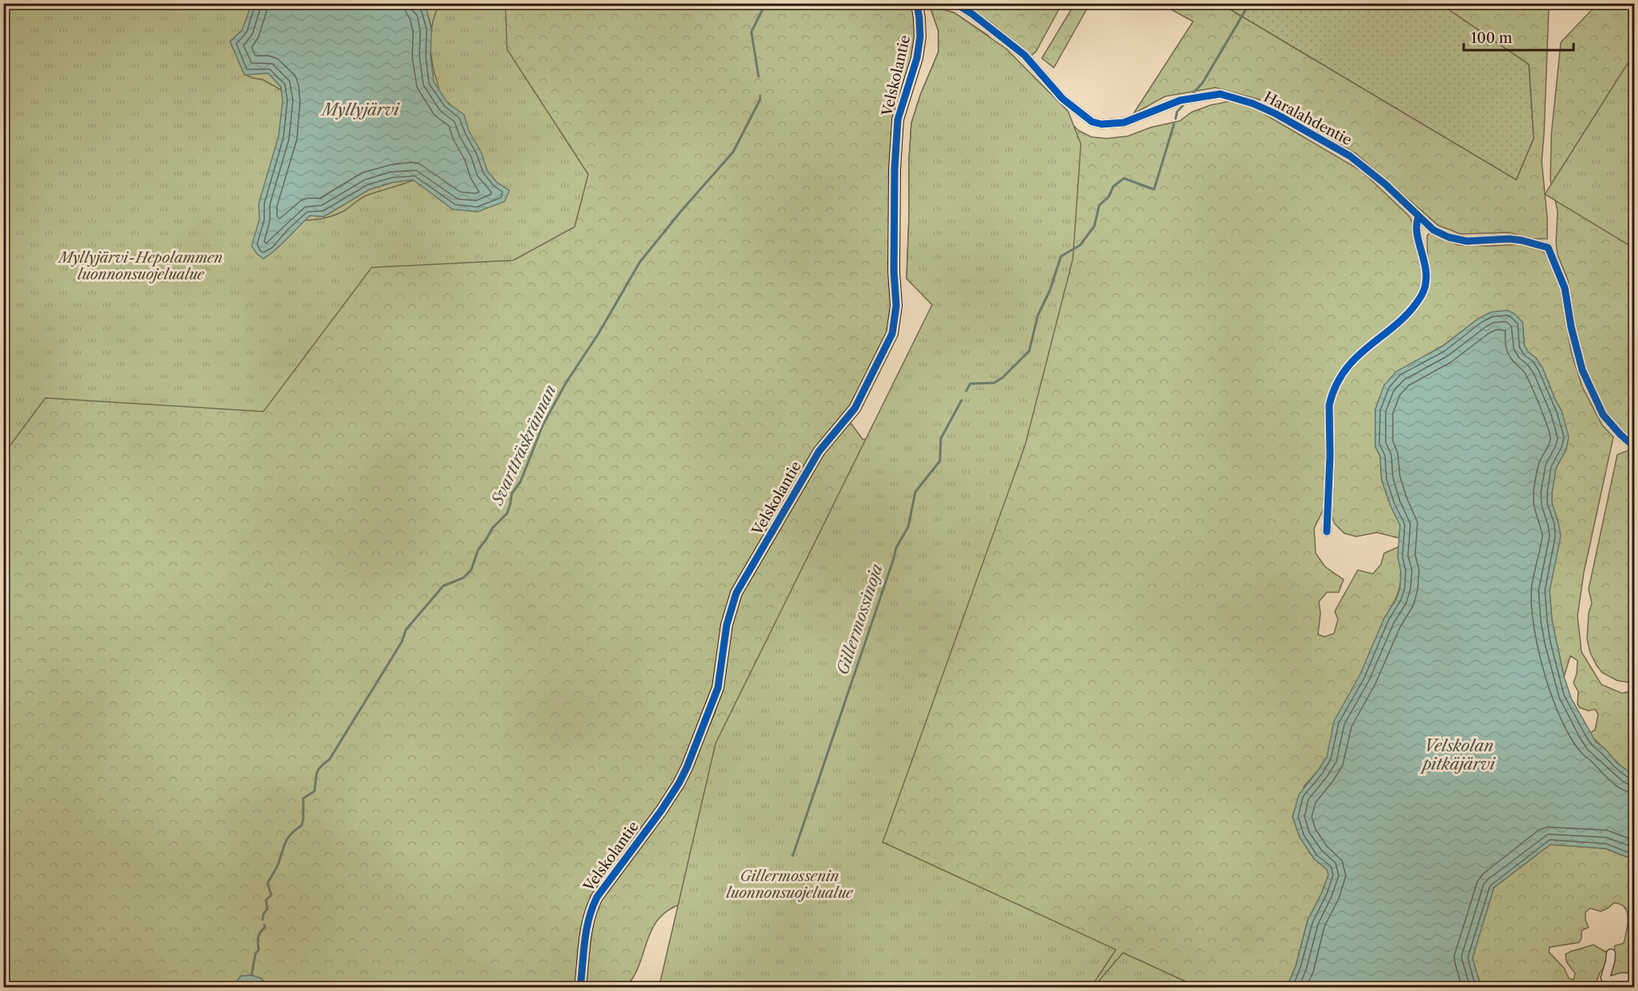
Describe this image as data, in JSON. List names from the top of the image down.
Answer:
{
  "streets": {
    "street": ["Velskolantie", "Haralahdentie"]
  },
  "water": [
    "Myllyjärvi",
    "Svartträskrännan",
    "Gillermossinoja",
    "Velskolan pitkäjärvi"
  ],
  "parks": ["Myllyjärvi-Hepolammen luonnonsuojelualue", "Gillermossenin luonnonsuojelualue"],
  "scale_bar": "100 m"
}
